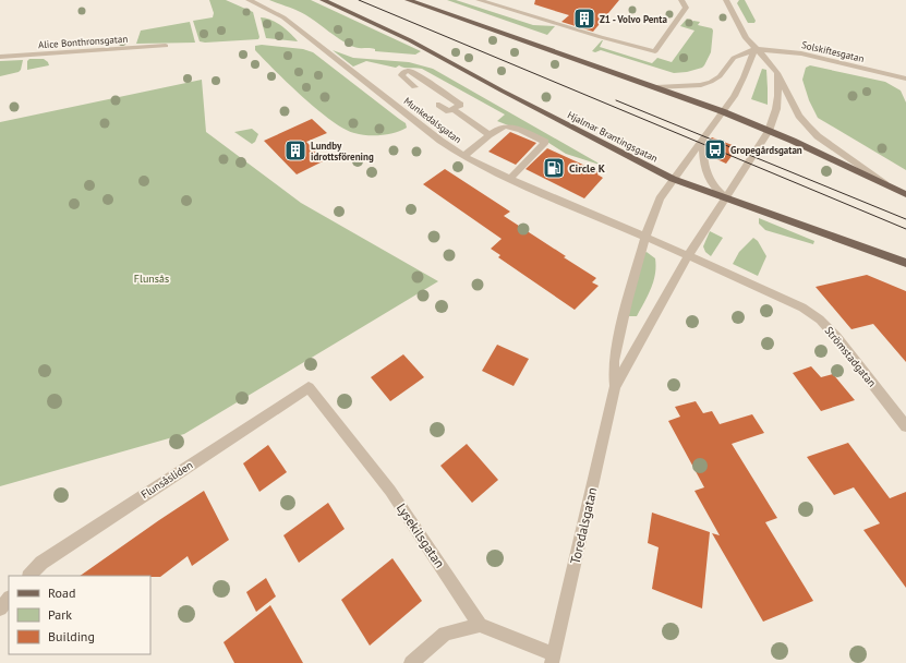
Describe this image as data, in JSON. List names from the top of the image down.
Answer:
{
  "streets": {
    "main road": ["Hjalmar Brantingsgatan"],
    "street": [
      "Alice Bonthronsgatan",
      "Solskiftesgatan",
      "Munkedalsgatan",
      "Strömstadgatan",
      "Flunsåsliden",
      "Toredalsgatan",
      "Lysekilsgatan"
    ]
  },
  "crossings": [
    ["Solskiftesgatan", "Toredalsgatan"],
    ["Munkedalsgatan", "Toredalsgatan"],
    ["Hjalmar Brantingsgatan", "Toredalsgatan"],
    ["Strömstadgatan", "Toredalsgatan"],
    ["Flunsåsliden", "Lysekilsgatan"]
  ],
  "parks": ["Flunsås"],
  "places": {
    "building": ["Z1 - Volvo Penta", "Lundby idrottsförening"],
    "bus stop": ["Gropegårdsgatan"],
    "fuel station": ["Circle K"]
  },
  "legend": ["Road", "Park", "Building"]
}
